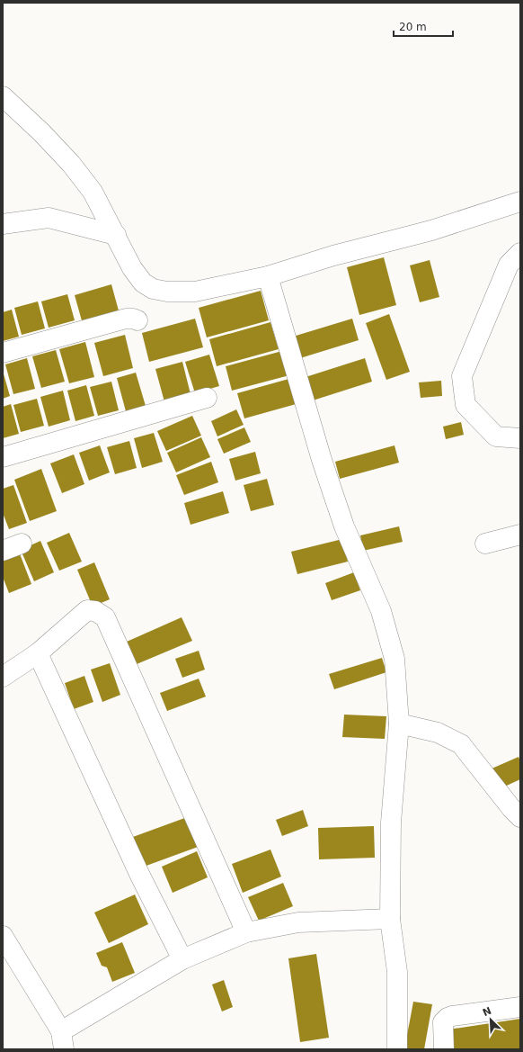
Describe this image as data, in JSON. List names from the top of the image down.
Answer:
{
  "scale_bar": "20 m",
  "north": "top left"
}
